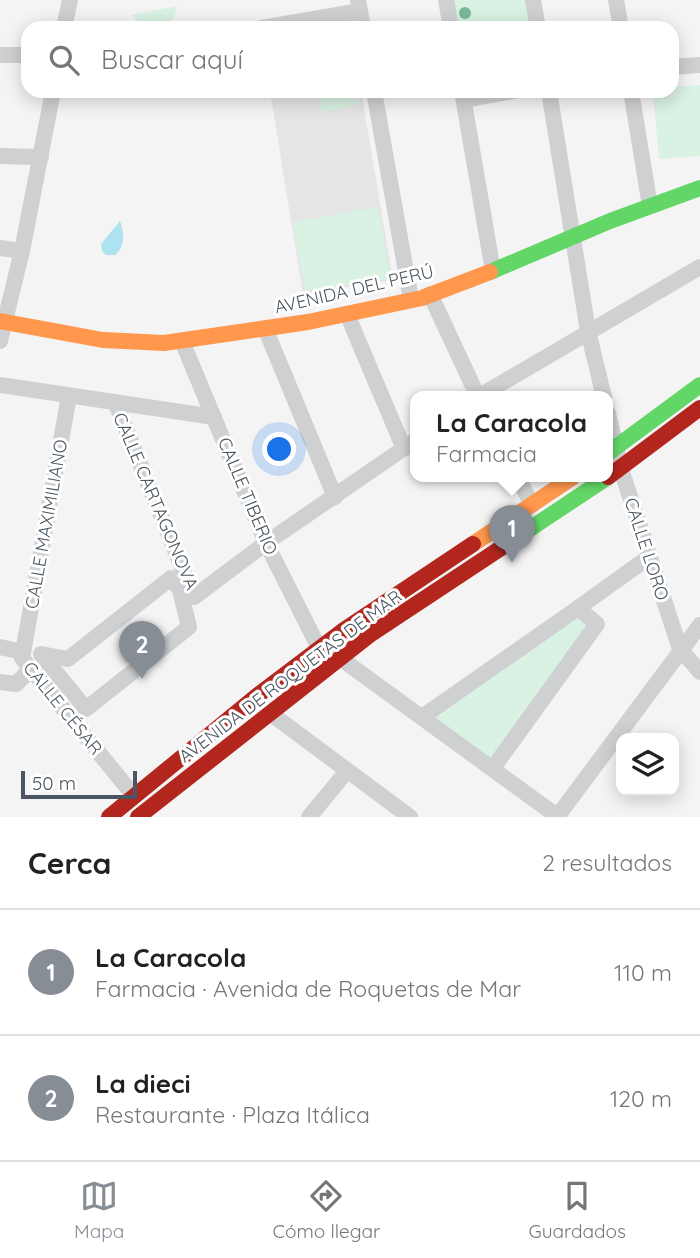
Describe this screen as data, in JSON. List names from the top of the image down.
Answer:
{
  "streets": {
    "main road": ["AVENIDA DEL PERÚ", "AVENIDA DE ROQUETAS DE MAR"],
    "street": [
      "CALLE TIBERIO",
      "CALLE CARTAGONOVA",
      "CALLE MAXIMILIANO",
      "CALLE LORO",
      "CALLE CÉSAR"
    ]
  },
  "crossings": [
    ["AVENIDA DEL PERÚ", "CALLE TIBERIO"],
    ["CALLE TIBERIO", "CALLE CARTAGONOVA"],
    ["CALLE TIBERIO", "AVENIDA DE ROQUETAS DE MAR"],
    ["CALLE MAXIMILIANO", "CALLE CÉSAR"],
    ["AVENIDA DE ROQUETAS DE MAR", "CALLE CÉSAR"]
  ],
  "scale_bar": "50 m",
  "page": {
    "search": "Buscar aquí",
    "popup": ["La Caracola", "Farmacia"],
    "pins": ["1", "2"],
    "scale": "50 m",
    "heading": ["Cerca", "2 resultados"],
    "list": [
      {
        "mark": "1",
        "name": "La Caracola",
        "note": "Farmacia · Avenida de Roquetas de Mar",
        "value": "110 m"
      },
      {
        "mark": "2",
        "name": "La dieci",
        "note": "Restaurante · Plaza Itálica",
        "value": "120 m"
      }
    ],
    "nav": ["Mapa", "Cómo llegar", "Guardados"]
  }
}
